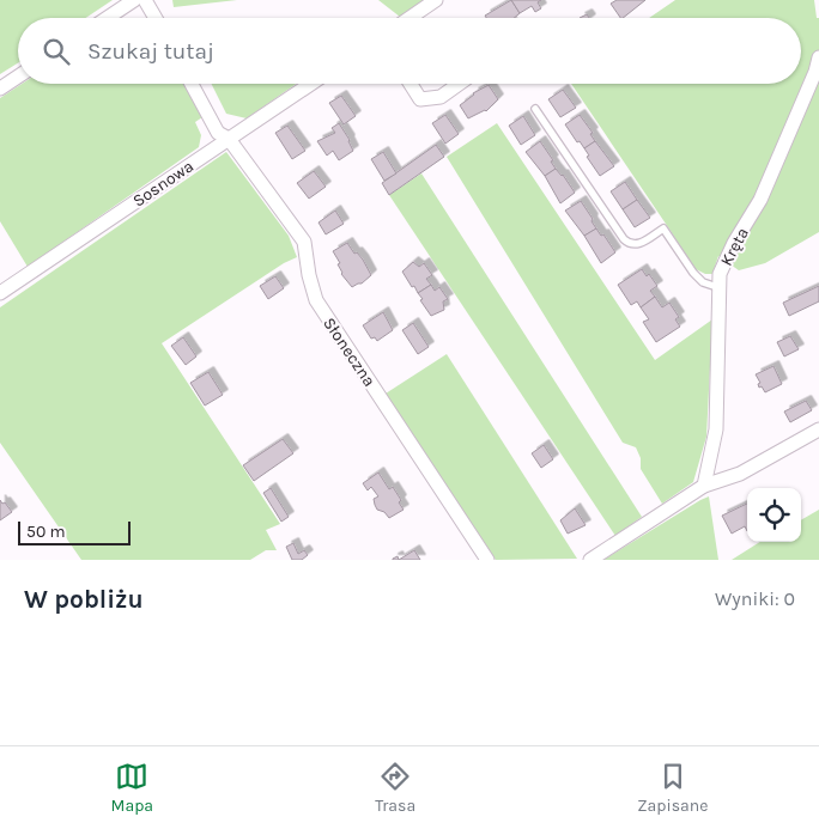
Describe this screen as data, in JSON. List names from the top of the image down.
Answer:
{
  "streets": {
    "street": ["Sosnowa", "Kręta", "Słoneczna"]
  },
  "crossings": [
    ["Sosnowa", "Słoneczna"]
  ],
  "scale_bar": "50 m",
  "page": {
    "search": "Szukaj tutaj",
    "scale": "50 m",
    "heading": ["W pobliżu", "Wyniki: 0"],
    "nav": ["Mapa", "Trasa", "Zapisane"]
  }
}
